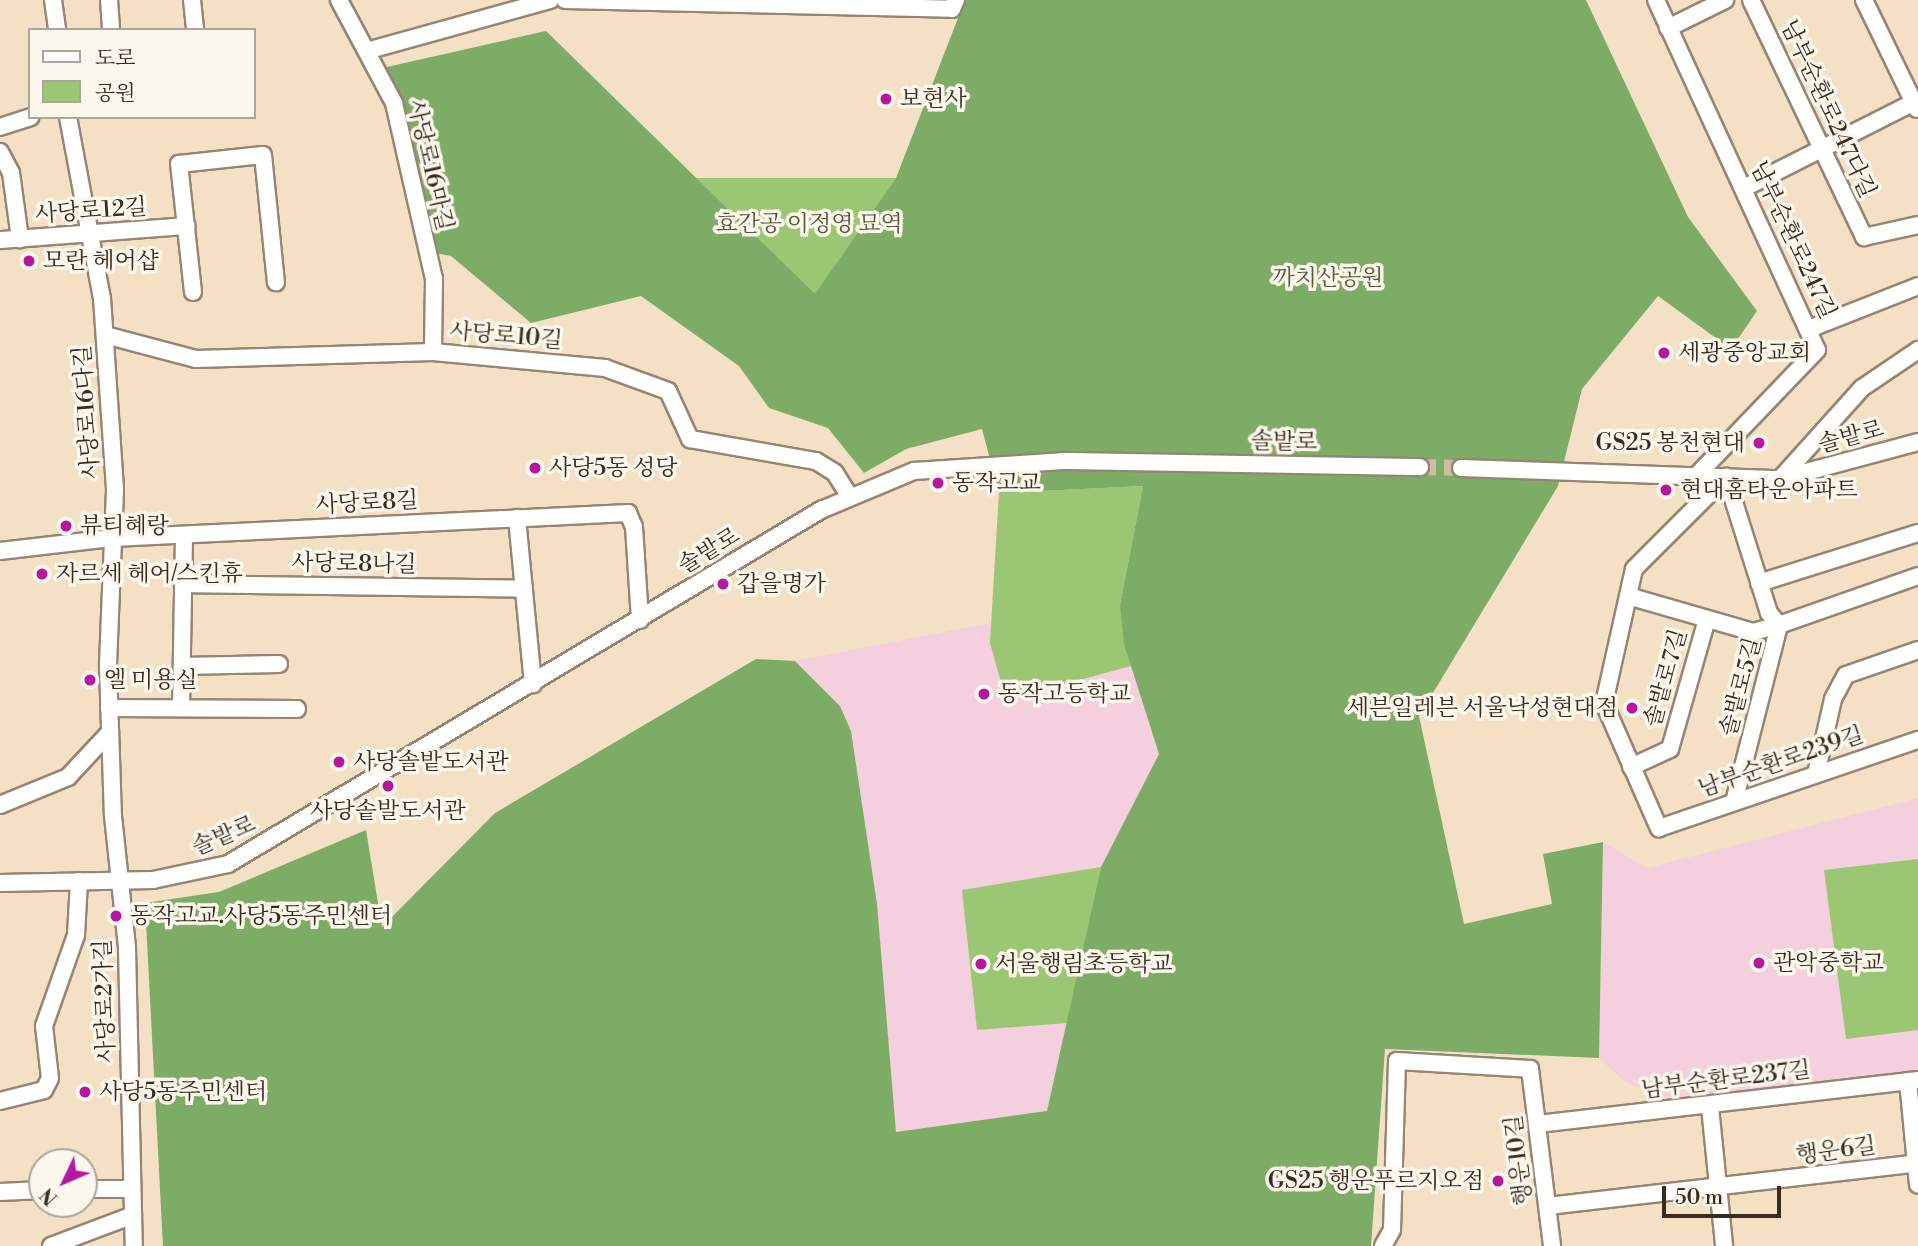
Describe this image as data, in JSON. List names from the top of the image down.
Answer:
{
  "streets": {
    "street": [
      "남부순환로247다길",
      "사당로16마길",
      "사당로12길",
      "남부순환로247길",
      "사당로10길",
      "사당로16다길",
      "솔밭로",
      "사당로8길",
      "사당로8나길",
      "솔밭로7길",
      "솔밭로5길",
      "남부순환로239길",
      "사당로2가길",
      "남부순환로237길",
      "행운6길",
      "행운10길"
    ]
  },
  "crossings": [
    ["사당로16마길", "사당로10길"],
    ["사당로12길", "사당로16다길"],
    ["남부순환로247길", "솔밭로"],
    ["사당로10길", "사당로16다길"],
    ["사당로10길", "솔밭로"],
    ["사당로16다길", "솔밭로"],
    ["사당로16다길", "사당로8길"],
    ["사당로16다길", "사당로2가길"],
    ["솔밭로", "사당로8길"],
    ["솔밭로", "솔밭로7길"],
    ["솔밭로", "솔밭로5길"],
    ["솔밭로", "사당로2가길"],
    ["솔밭로7길", "솔밭로5길"],
    ["솔밭로7길", "남부순환로239길"],
    ["솔밭로5길", "남부순환로239길"],
    ["남부순환로237길", "행운10길"],
    ["행운6길", "행운10길"]
  ],
  "parks": ["효간공 이정영 묘역", "까치산공원"],
  "places": [
    "보현사",
    "모란 헤어샵",
    "세광중앙교회",
    "GS25 봉천현대",
    "사당5동 성당",
    "동작고교",
    "현대홈타운아파트",
    "뷰티혜랑",
    "자르세 헤어/스킨휴",
    "갑을명가",
    "엘 미용실",
    "동작고등학교",
    "세븐일레븐 서울낙성현대점",
    "사당솔밭도서관",
    "사당솥발도서관",
    "동작고교.사당5동주민센터",
    "관악중학교",
    "서울행림초등학교",
    "사당5동주민센터",
    "GS25 행운푸르지오점"
  ],
  "legend": ["도로", "공원"],
  "scale_bar": "50 m",
  "north": "bottom left"
}
